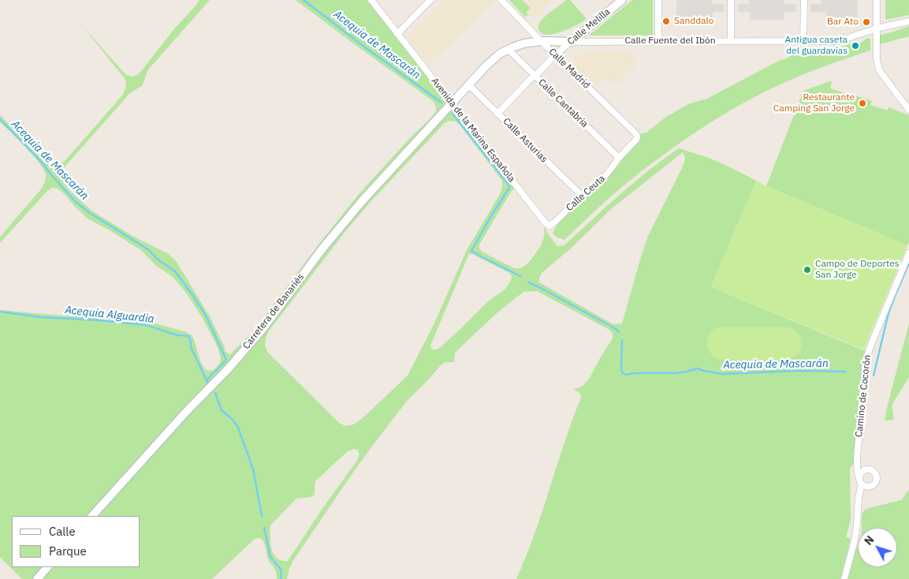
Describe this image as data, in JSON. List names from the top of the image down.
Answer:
{
  "streets": {
    "street": [
      "Calle Melilla",
      "Calle Fuente del Ibón",
      "Calle Madrid",
      "Calle Cantabria",
      "Avenida de la Marina Española",
      "Calle Asturias",
      "Calle Ceuta",
      "Carretera de Banariés",
      "Camino de Cocorón"
    ]
  },
  "crossings": [
    ["Calle Melilla", "Calle Fuente del Ibón"],
    ["Calle Melilla", "Calle Madrid"],
    ["Calle Melilla", "Calle Cantabria"],
    ["Calle Melilla", "Calle Asturias"],
    ["Calle Fuente del Ibón", "Calle Madrid"],
    ["Calle Fuente del Ibón", "Calle Cantabria"],
    ["Calle Fuente del Ibón", "Avenida de la Marina Española"],
    ["Calle Fuente del Ibón", "Calle Asturias"],
    ["Calle Fuente del Ibón", "Carretera de Banariés"],
    ["Calle Madrid", "Calle Ceuta"],
    ["Calle Cantabria", "Calle Ceuta"],
    ["Avenida de la Marina Española", "Calle Ceuta"],
    ["Avenida de la Marina Española", "Carretera de Banariés"],
    ["Calle Asturias", "Calle Ceuta"]
  ],
  "water": ["Acequia de Mascarán", "Acequia Alguardia"],
  "places": [
    "Sanddalo",
    "Bar Ato",
    "Antigua caseta del guardavías",
    "Restaurante Camping San Jorge",
    "Campo de Deportes San Jorge"
  ],
  "legend": ["Calle", "Parque"],
  "north": "top left"
}
